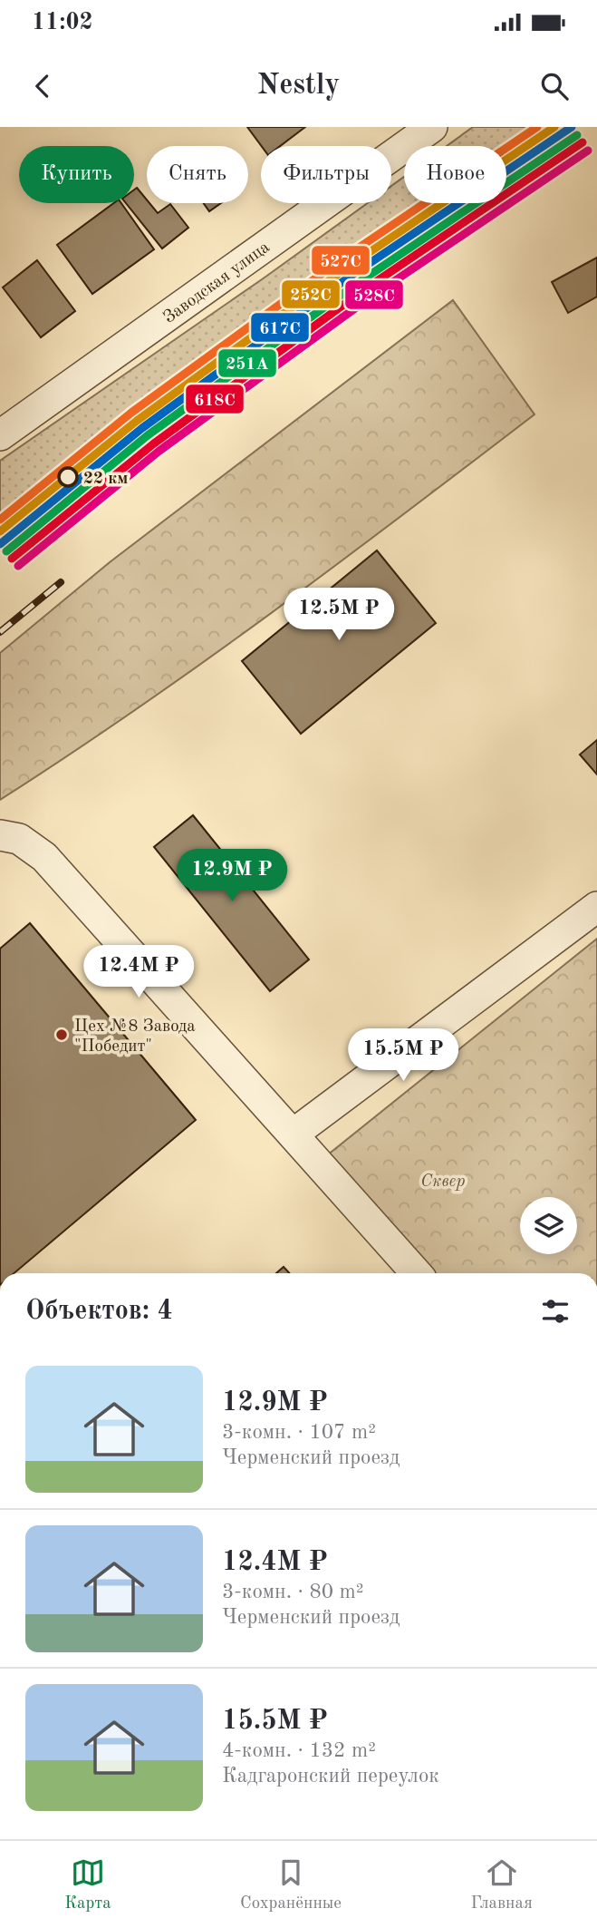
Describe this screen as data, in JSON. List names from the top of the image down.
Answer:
{
  "streets": {
    "street": ["Заводская улица"]
  },
  "parks": ["Сквер"],
  "places": ["22 км", "Цех №8 Завода \"Победит\""],
  "lines": [
    "transit line 617C",
    "transit line 252С",
    "transit line 527С",
    "transit line 251А",
    "transit line 618С",
    "transit line 528С"
  ],
  "page": {
    "status": "11:02",
    "header": "Nestly",
    "chip": [
      "Купить",
      "Снять",
      "Фильтры",
      "Новое"
    ],
    "price": [
      "12.5M ₽",
      "12.9M ₽",
      "12.4M ₽",
      "15.5M ₽"
    ],
    "heading": "Объектов: 4",
    "list": [
      {
        "name": "12.9M ₽",
        "note": "3-комн. · 107 m² · Черменский проезд"
      },
      {
        "name": "12.4M ₽",
        "note": "3-комн. · 80 m² · Черменский проезд"
      },
      {
        "name": "15.5M ₽",
        "note": "4-комн. · 132 m² · Кадгаронский переулок"
      }
    ],
    "tabs": ["Карта", "Сохранённые", "Главная"]
  }
}
